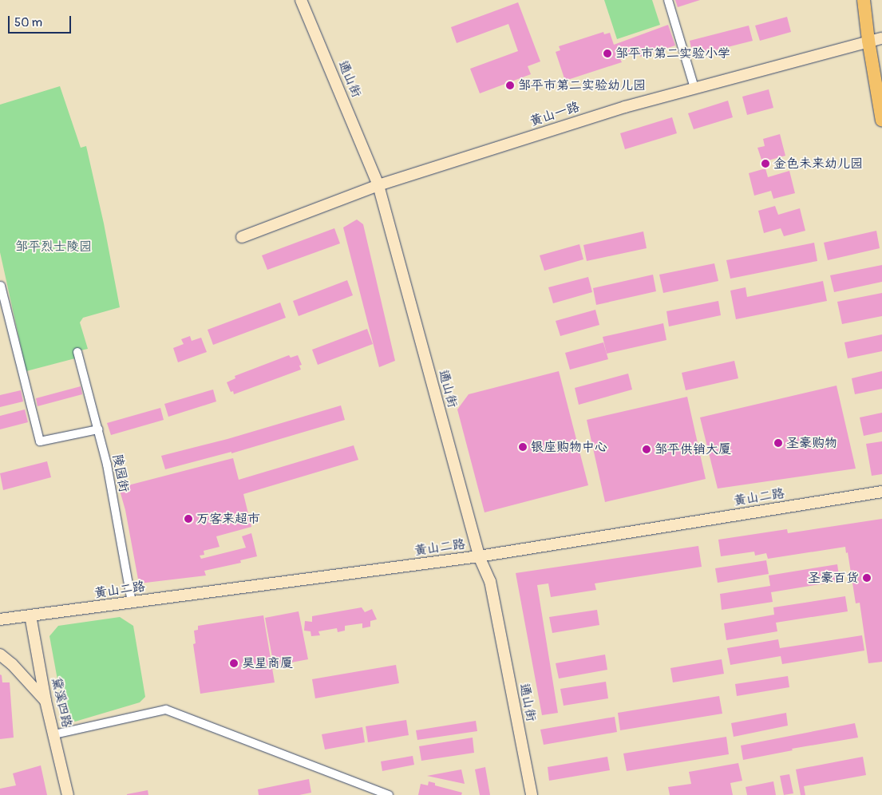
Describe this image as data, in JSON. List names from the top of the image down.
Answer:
{
  "streets": {
    "street": [
      "通山街",
      "黄山一路",
      "陵园街",
      "黄山二路",
      "黛溪四路"
    ]
  },
  "crossings": [
    ["通山街", "黄山一路"],
    ["通山街", "黄山二路"],
    ["陵园街", "黄山二路"],
    ["黄山二路", "黛溪四路"]
  ],
  "parks": ["邹平烈士陵园"],
  "places": [
    "邹平市第二实验小学",
    "邹平市第二实验幼儿园",
    "金色未来幼儿园",
    "圣豪购物",
    "银座购物中心",
    "邹平供销大厦",
    "万客来超市",
    "圣豪百货",
    "昊星商厦"
  ],
  "scale_bar": "50 m"
}
